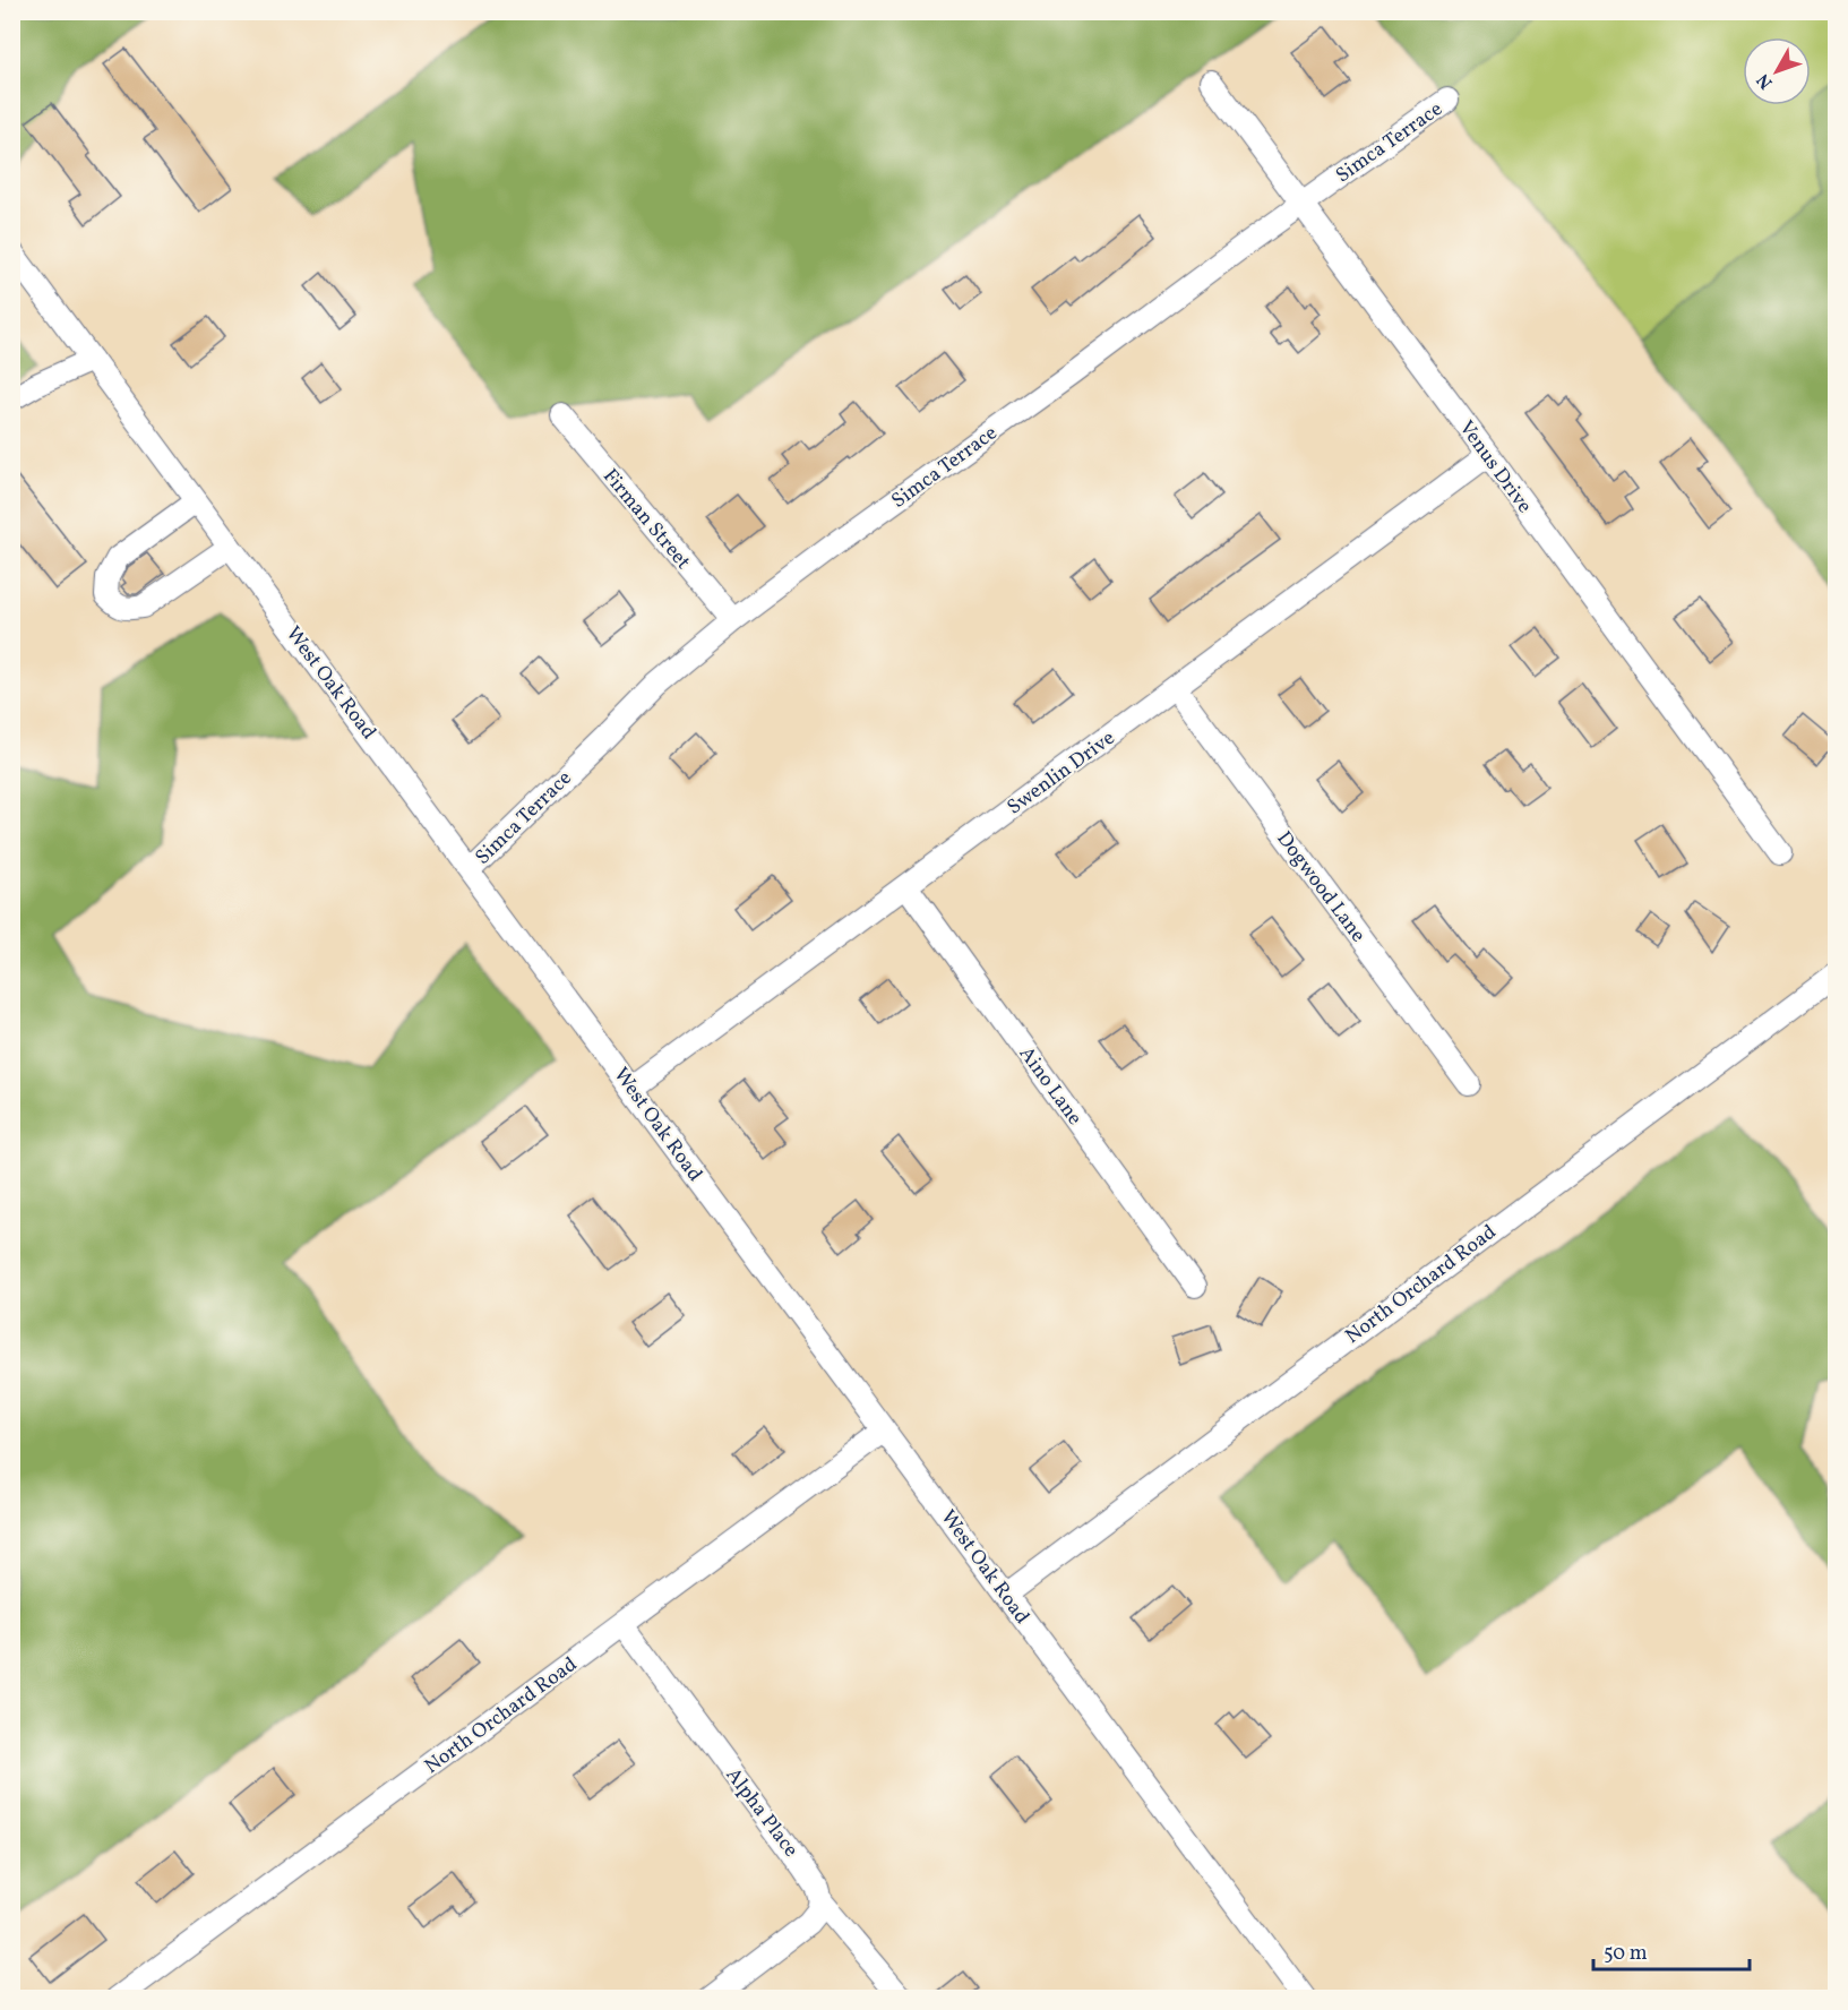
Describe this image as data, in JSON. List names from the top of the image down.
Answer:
{
  "streets": {
    "street": [
      "Simca Terrace",
      "Venus Drive",
      "Firman Street",
      "West Oak Road",
      "Swenlin Drive",
      "Dogwood Lane",
      "Aino Lane",
      "North Orchard Road",
      "Alpha Place"
    ]
  },
  "crossings": [
    ["Simca Terrace", "Venus Drive"],
    ["Simca Terrace", "Firman Street"],
    ["Simca Terrace", "West Oak Road"],
    ["Venus Drive", "Swenlin Drive"],
    ["West Oak Road", "Swenlin Drive"],
    ["West Oak Road", "North Orchard Road"],
    ["Swenlin Drive", "Dogwood Lane"],
    ["Swenlin Drive", "Aino Lane"],
    ["North Orchard Road", "Alpha Place"]
  ],
  "scale_bar": "50 m",
  "north": "bottom left"
}
